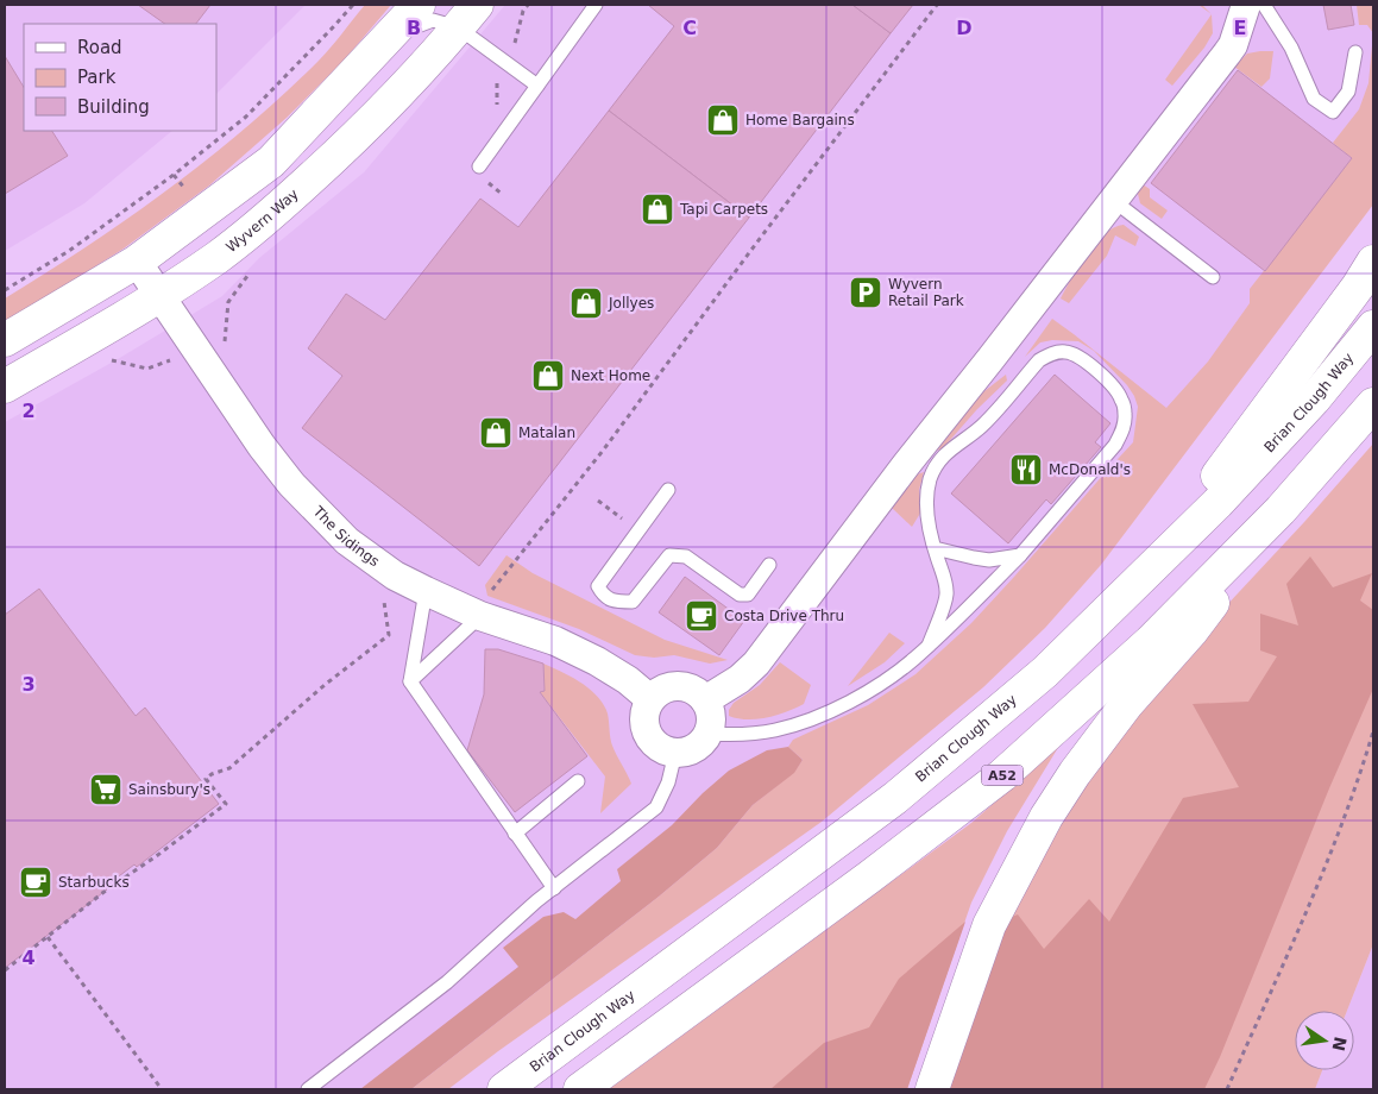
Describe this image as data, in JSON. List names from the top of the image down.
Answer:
{
  "streets": {
    "main road": ["Wyvern Way", "Brian Clough Way", "A52"],
    "street": ["The Sidings"]
  },
  "crossings": [
    ["Wyvern Way", "The Sidings"]
  ],
  "places": {
    "shop": [
      "Home Bargains",
      "Tapi Carpets",
      "Jollyes",
      "Next Home",
      "Matalan"
    ],
    "parking": ["Wyvern Retail Park"],
    "restaurant": ["McDonald's"],
    "cafe": ["Costa Drive Thru", "Starbucks"],
    "supermarket": ["Sainsbury's"]
  },
  "legend": ["Road", "Park", "Building"],
  "north": "right",
  "grid": {
    "columns": [
      "B",
      "C",
      "D",
      "E"
    ],
    "rows": ["2", "3", "4"]
  }
}
